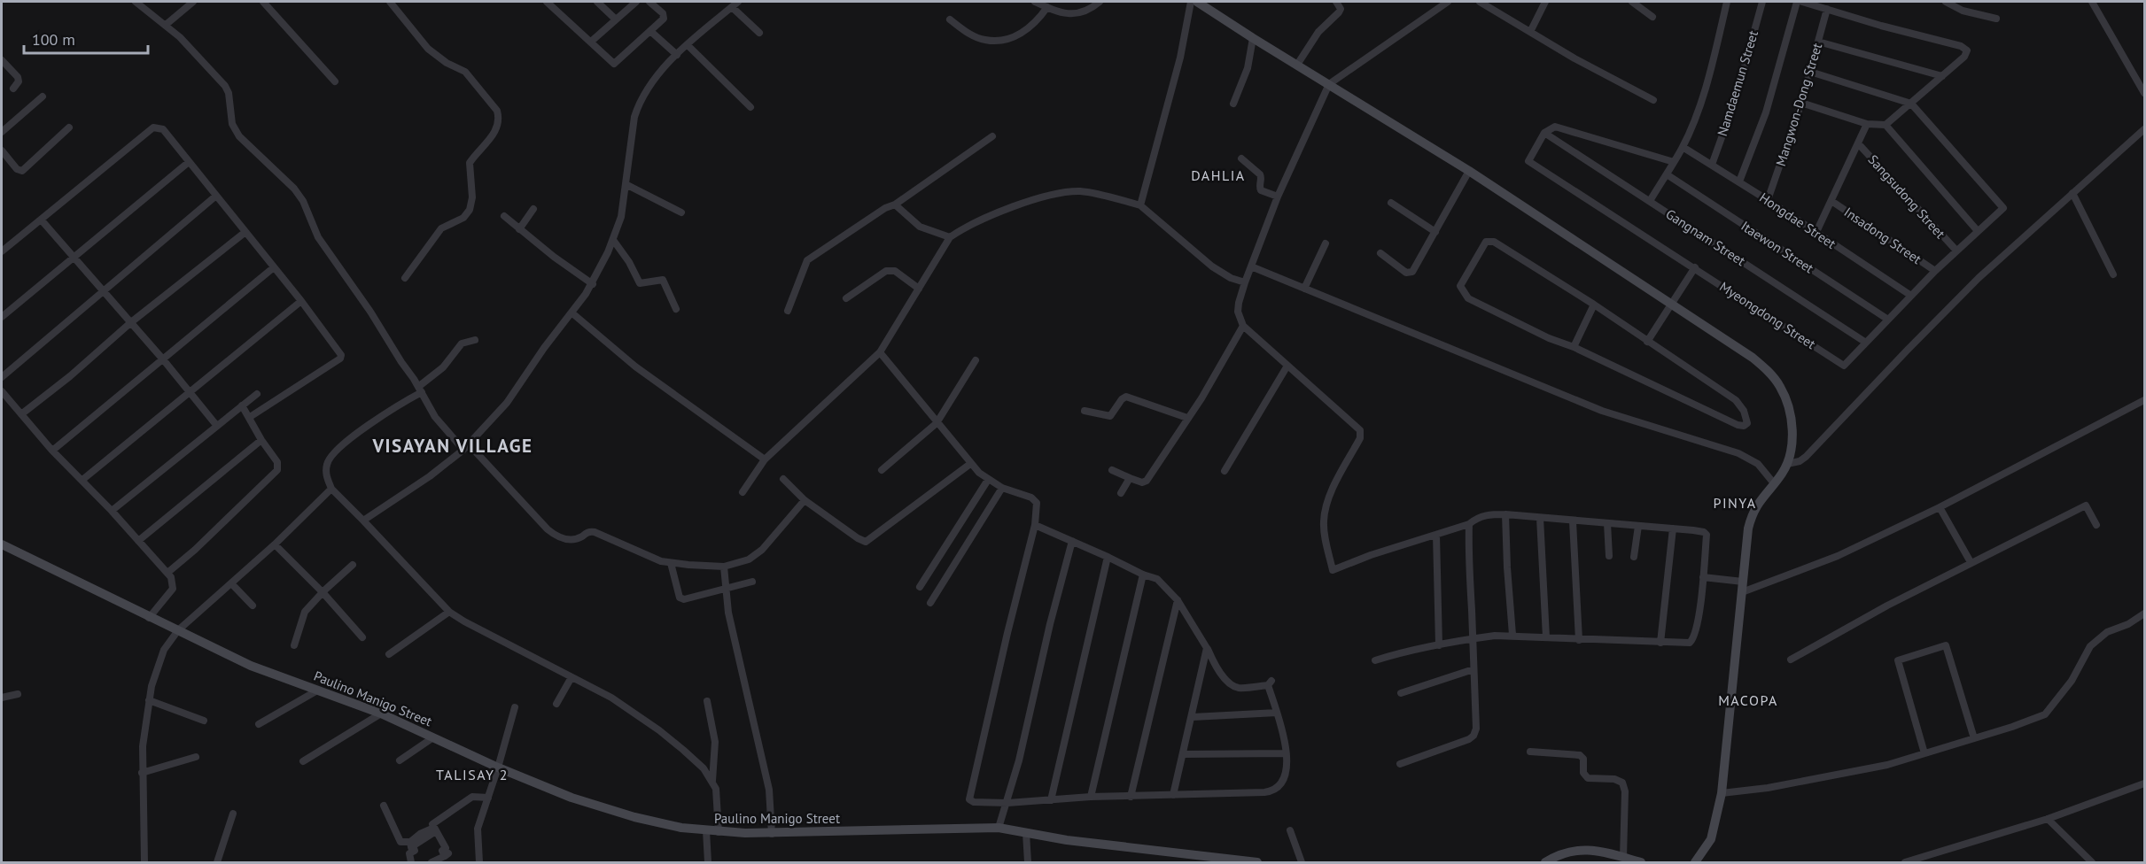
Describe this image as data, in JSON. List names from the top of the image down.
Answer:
{
  "streets": {
    "street": [
      "Namdaemun Street",
      "Mangwon-Dong Street",
      "Sangsudong Street",
      "Hongdae Street",
      "Insadong Street",
      "Gangnam Street",
      "Itaewon Street",
      "Myeongdong Street",
      "Paulino Manigo Street"
    ]
  },
  "crossings": [
    ["Namdaemun Street", "Hongdae Street"],
    ["Mangwon-Dong Street", "Hongdae Street"],
    ["Sangsudong Street", "Myeongdong Street"],
    ["Hongdae Street", "Myeongdong Street"],
    ["Insadong Street", "Myeongdong Street"],
    ["Gangnam Street", "Myeongdong Street"],
    ["Itaewon Street", "Myeongdong Street"]
  ],
  "districts": [
    "DAHLIA",
    "VISAYAN VILLAGE",
    "PINYA",
    "MACOPA",
    "TALISAY 2"
  ],
  "scale_bar": "100 m"
}
